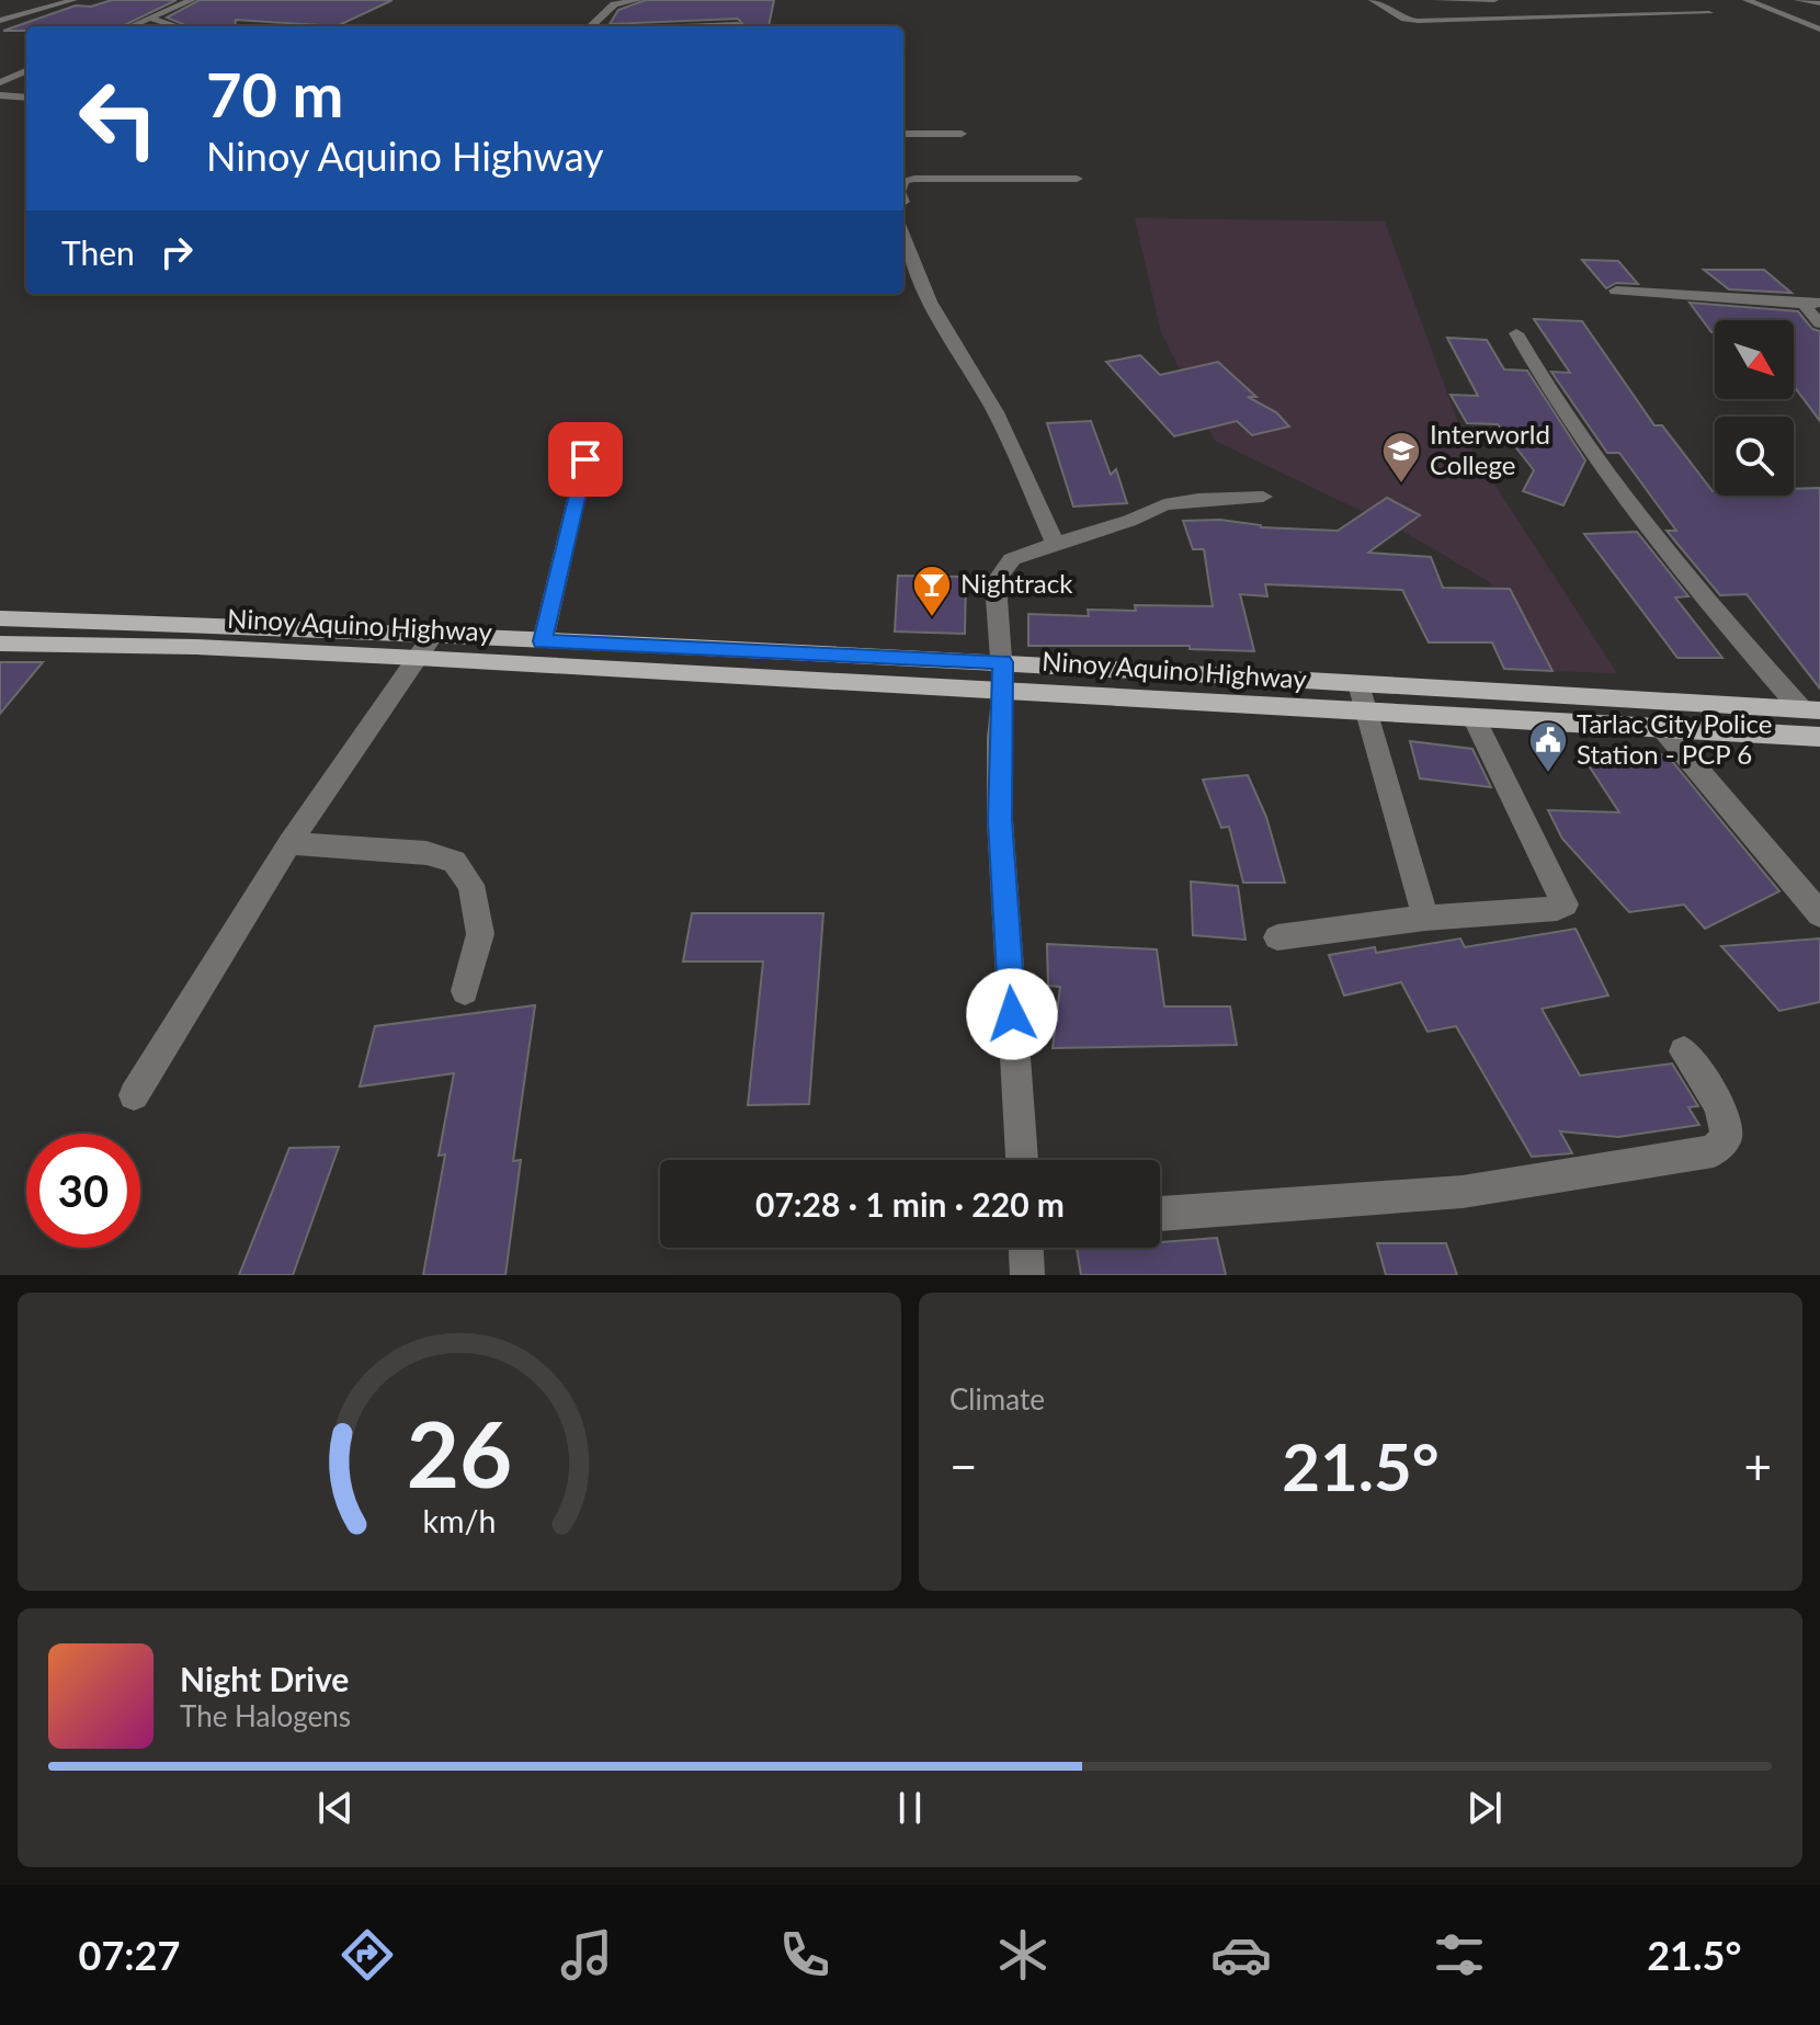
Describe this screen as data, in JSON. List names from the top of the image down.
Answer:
{
  "streets": {
    "main road": ["Ninoy Aquino Highway"]
  },
  "places": {
    "school or university": ["Interworld College"],
    "bar": ["Nightrack"],
    "public building": ["Tarlac City Police Station - PCP 6"]
  },
  "north": "bottom right",
  "page": {
    "turn": ["70 m", "Ninoy Aquino Highway"],
    "then": "Then",
    "limit": "30",
    "trip": "07:28 · 1 min · 220 m",
    "tile": "Climate",
    "heat": ["−", "21.5°", "+"],
    "song": ["Night Drive", "The Halogens"],
    "tabs": ["07:27", "21.5°"],
    "gauge": ["26", "km/h"]
  }
}
